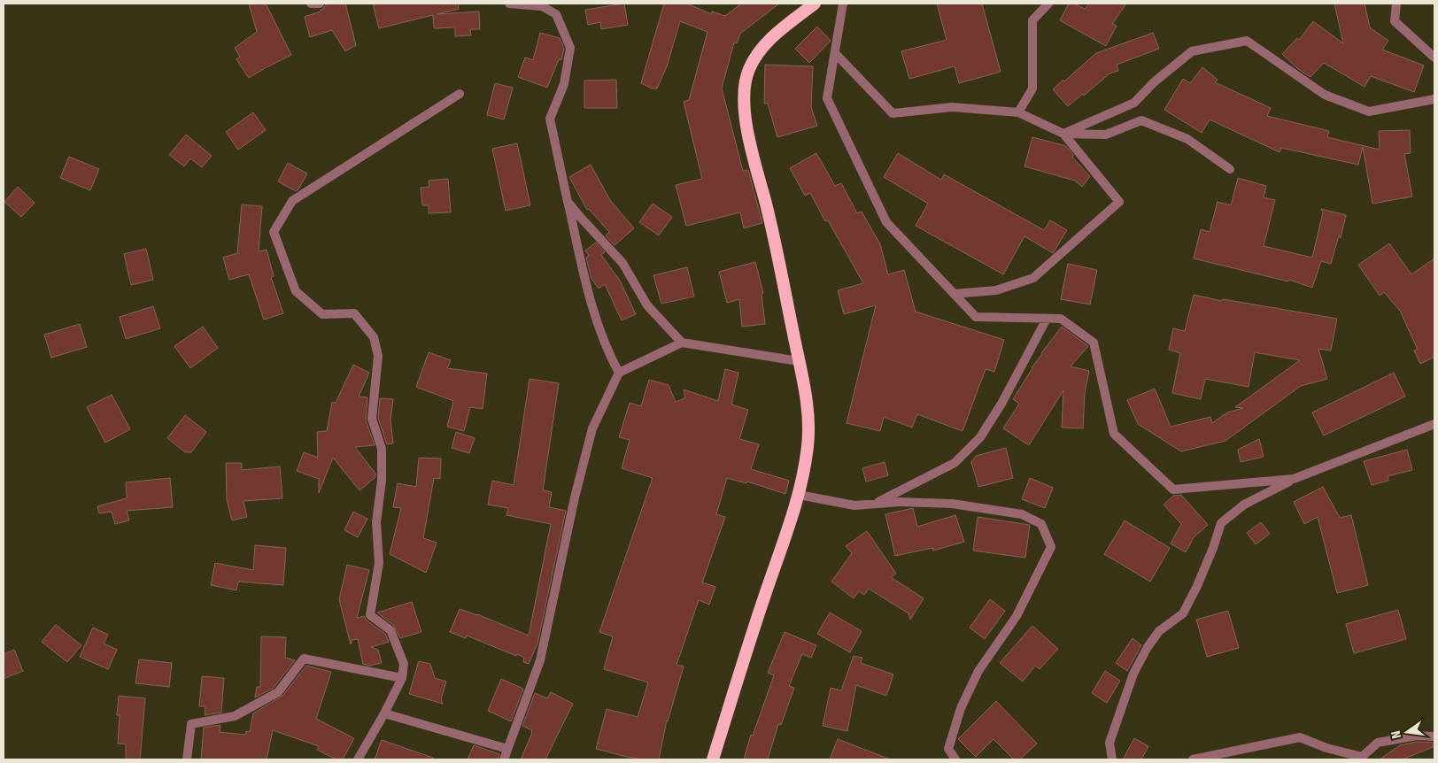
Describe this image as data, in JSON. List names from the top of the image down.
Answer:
{
  "north": "left"
}
